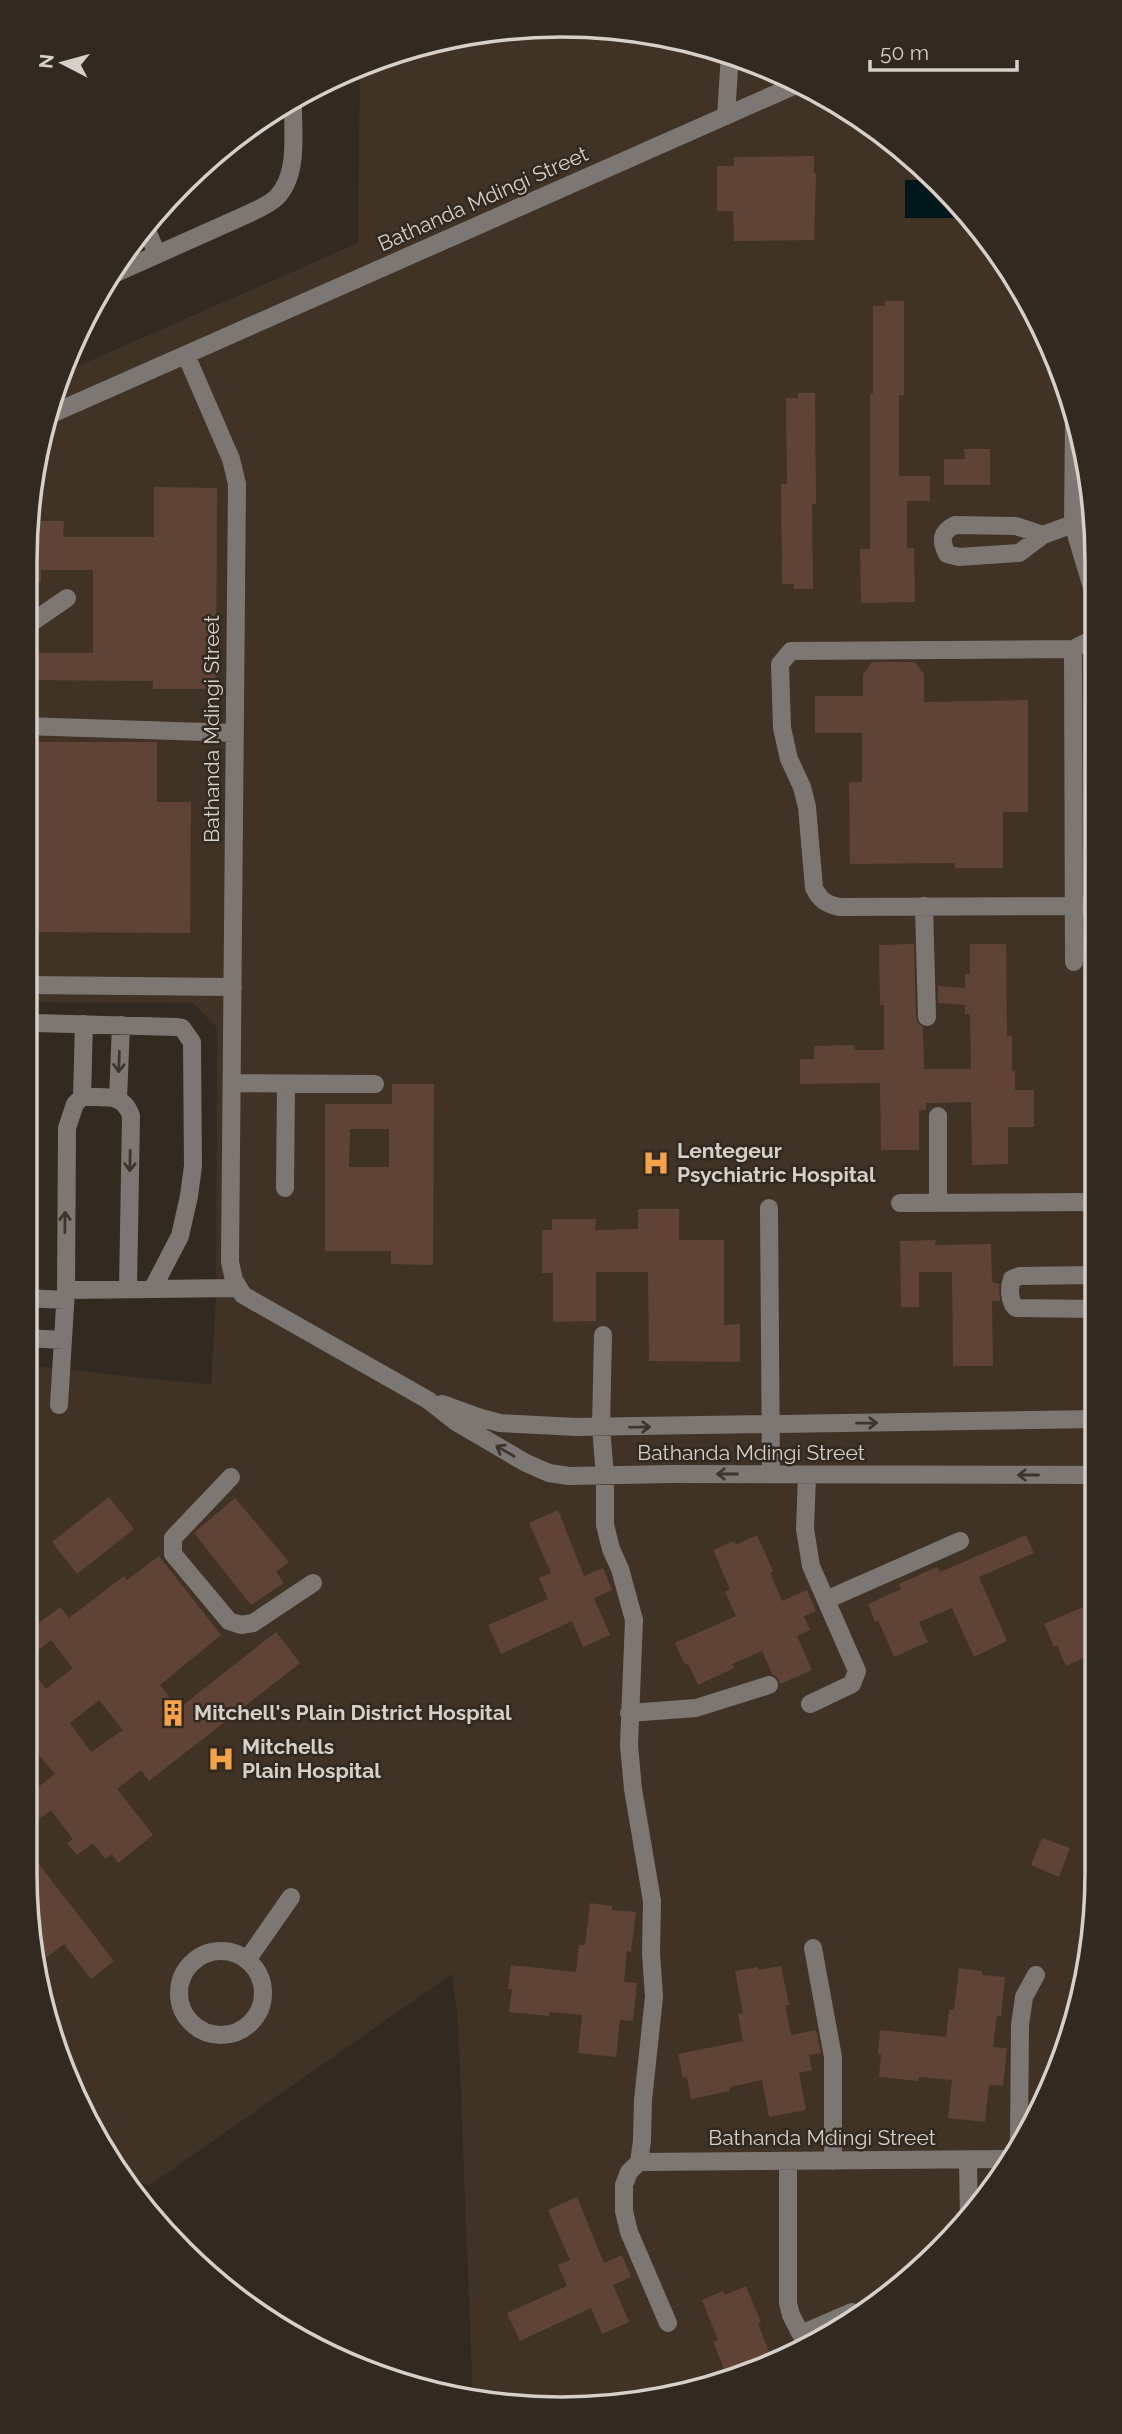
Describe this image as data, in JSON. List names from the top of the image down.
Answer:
{
  "streets": {
    "street": ["Bathanda Mdingi Street"]
  },
  "places": {
    "hospital": ["Lentegeur Psychiatric Hospital", "Mitchells Plain Hospital"],
    "building": ["Mitchell's Plain District Hospital"]
  },
  "scale_bar": "50 m",
  "north": "left"
}
